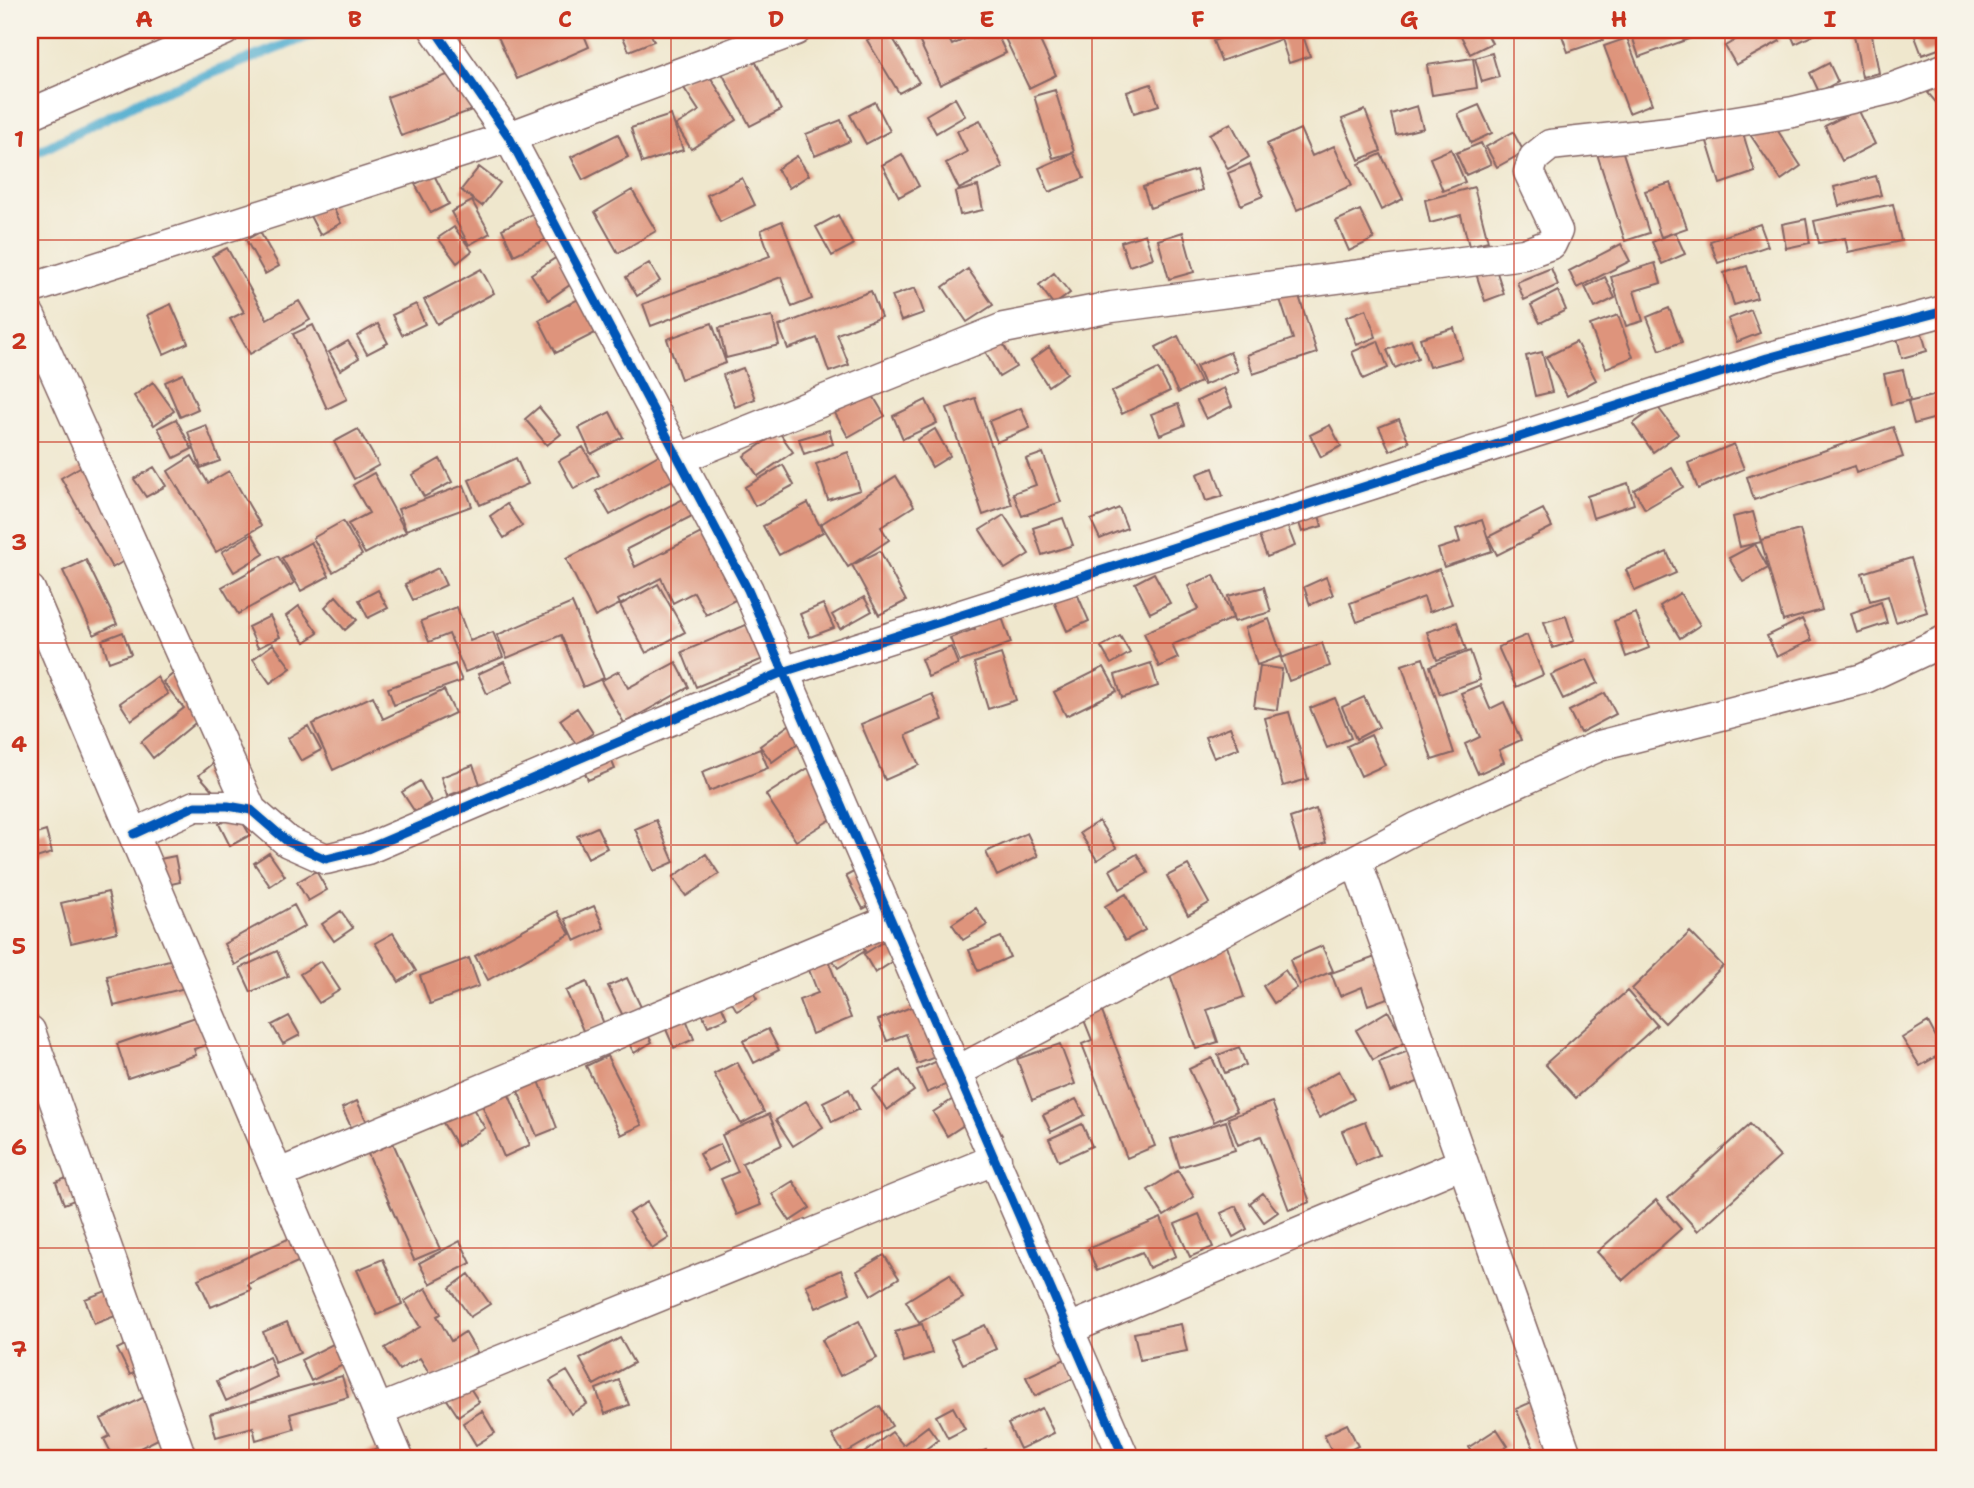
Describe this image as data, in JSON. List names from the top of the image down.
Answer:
{
  "grid": {
    "columns": [
      "A",
      "B",
      "C",
      "D",
      "E",
      "F",
      "G",
      "H",
      "I"
    ],
    "rows": [
      "1",
      "2",
      "3",
      "4",
      "5",
      "6",
      "7"
    ]
  }
}
